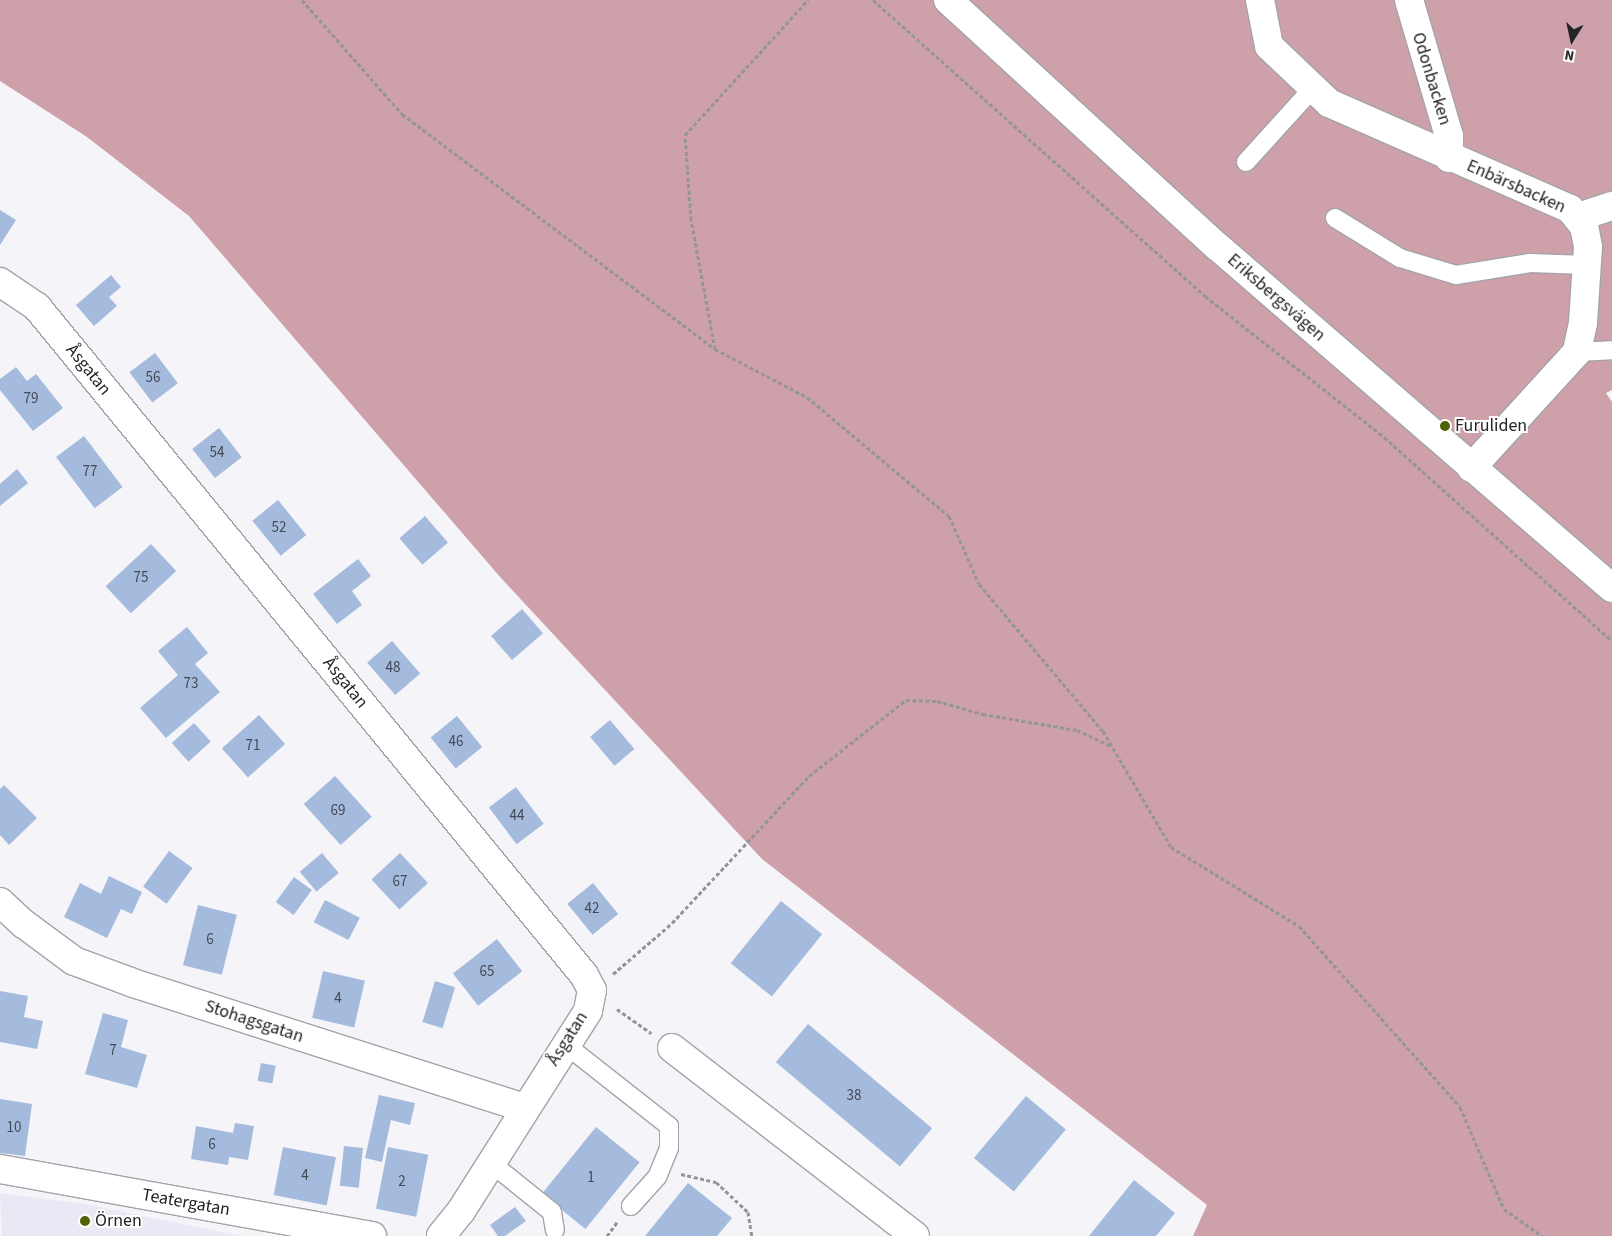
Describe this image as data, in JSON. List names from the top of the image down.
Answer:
{
  "streets": {
    "street": [
      "Odonbacken",
      "Enbärsbacken",
      "Eriksbergsvägen",
      "Åsgatan",
      "Stohagsgatan",
      "Teatergatan"
    ]
  },
  "crossings": [
    ["Odonbacken", "Enbärsbacken"],
    ["Åsgatan", "Stohagsgatan"]
  ],
  "places": ["Furuliden", "Örnen"],
  "house_numbers": [
    "56",
    "79",
    "54",
    "77",
    "52",
    "75",
    "48",
    "73",
    "46",
    "71",
    "69",
    "44",
    "67",
    "42",
    "6",
    "65",
    "4",
    "7",
    "38",
    "10",
    "6",
    "4",
    "1",
    "2"
  ],
  "north": "bottom"
}
